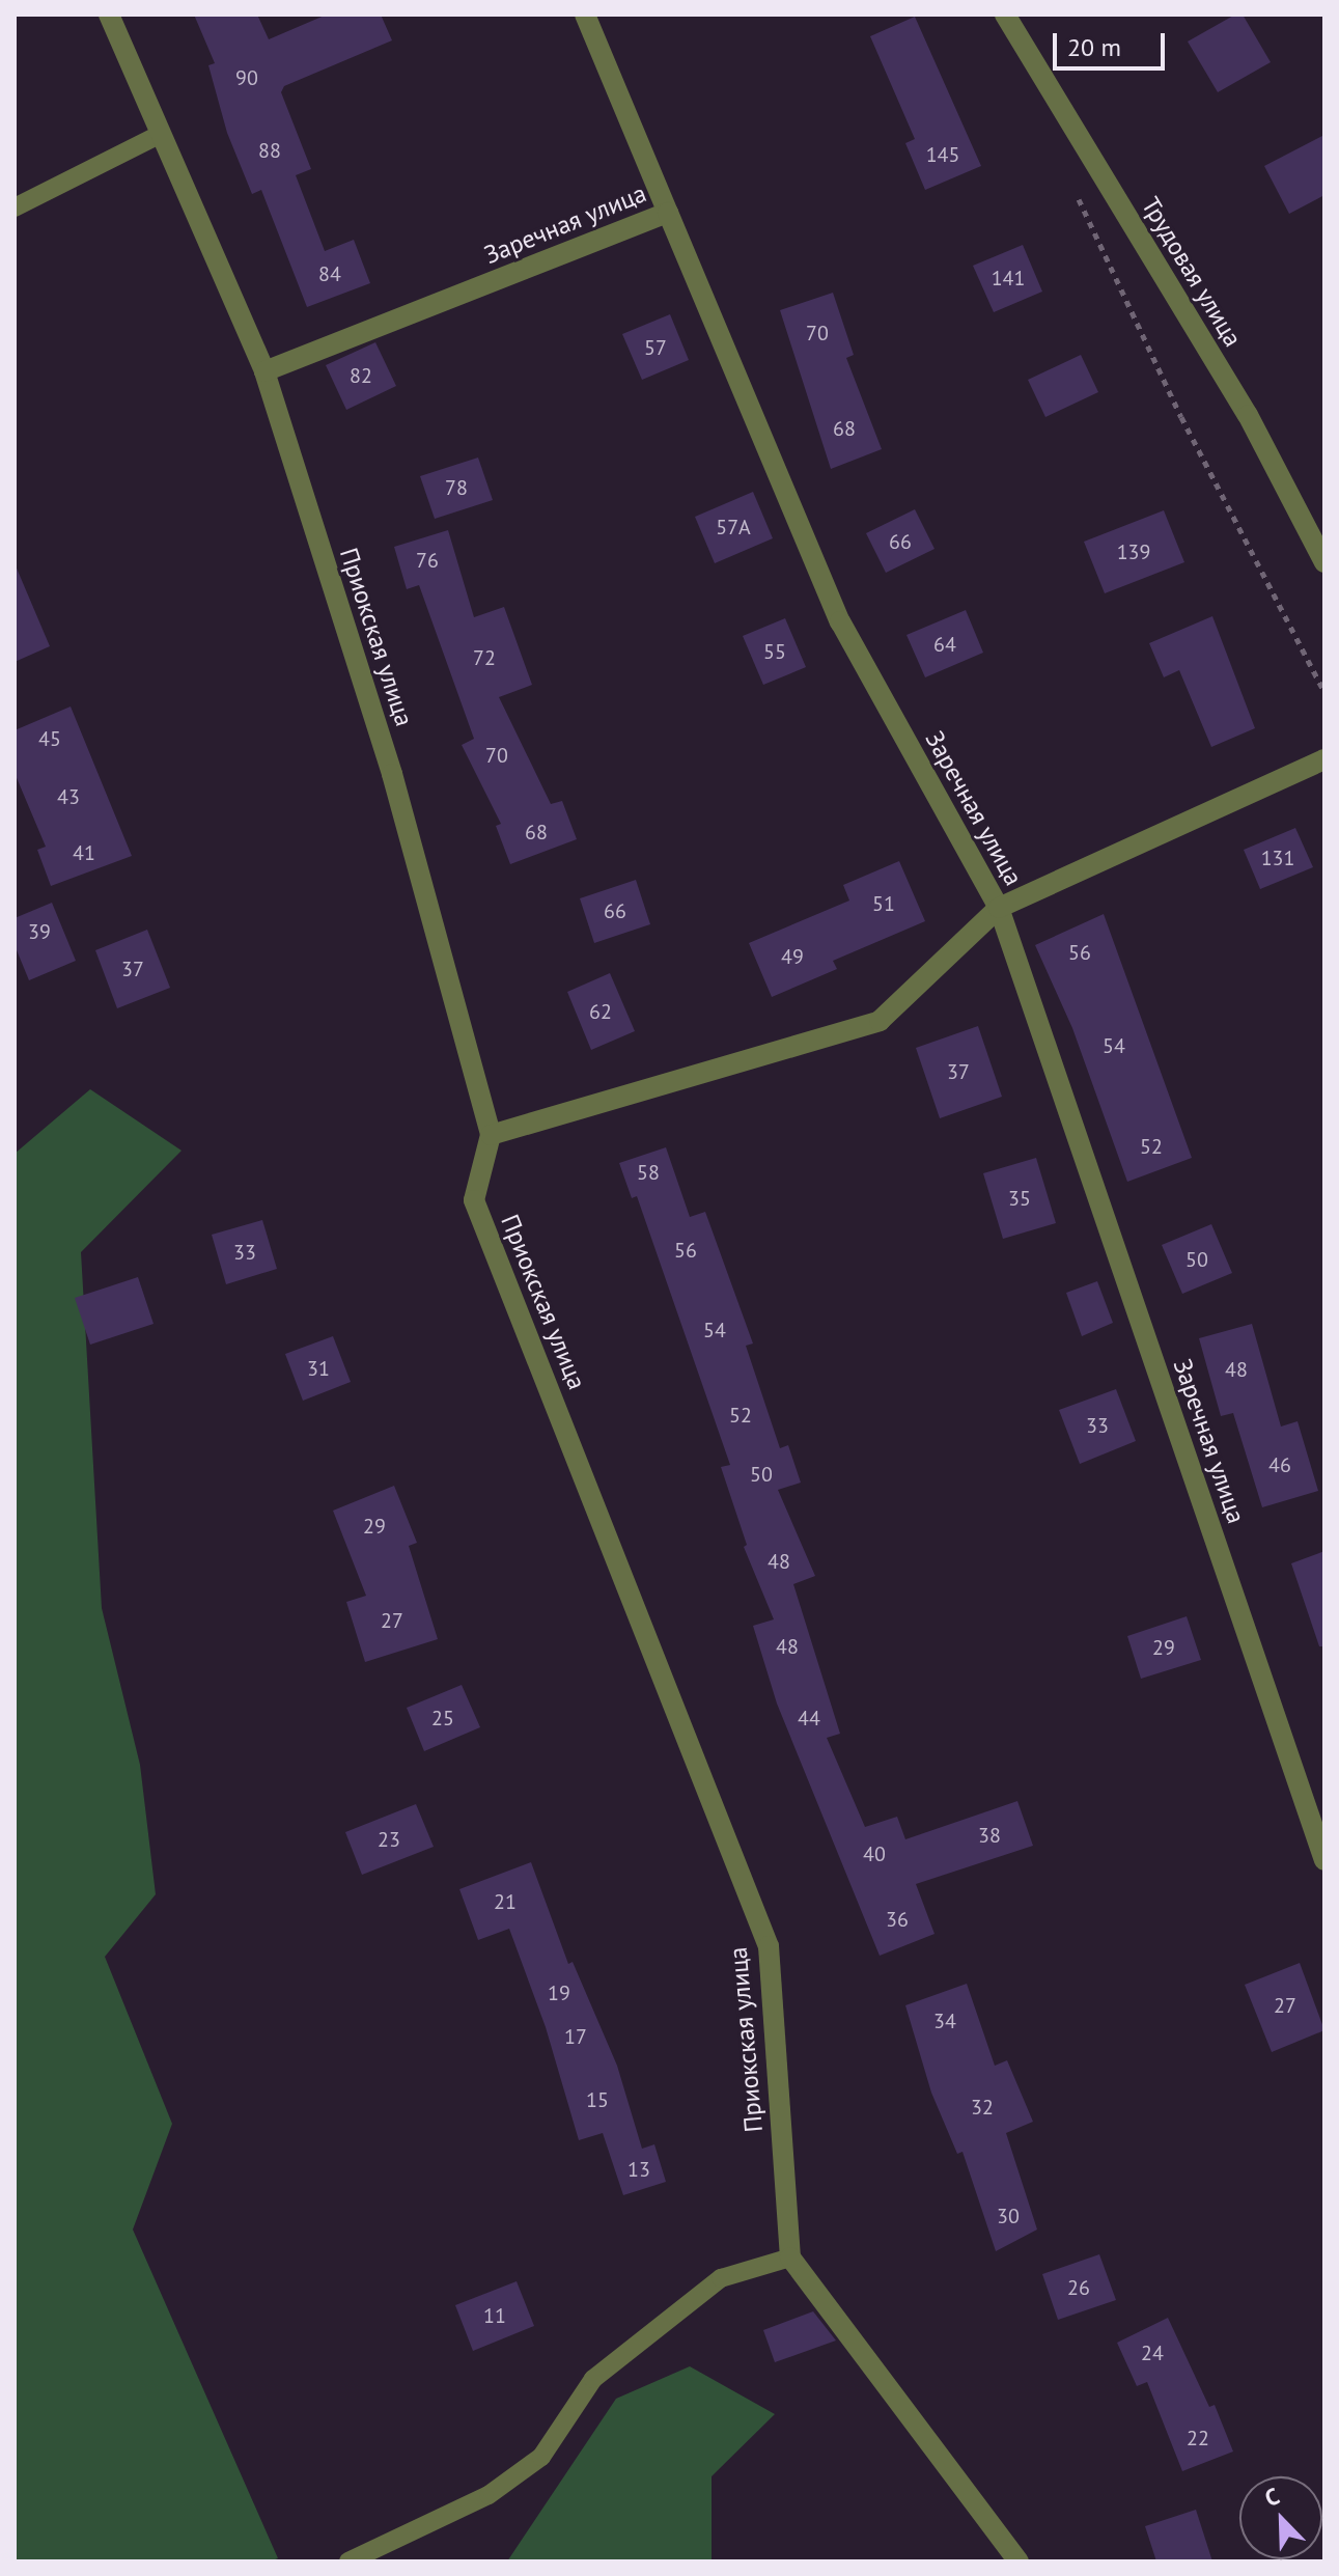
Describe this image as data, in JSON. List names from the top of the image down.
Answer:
{
  "streets": {
    "street": ["Заречная улица", "Трудовая улица", "Приокская улица"]
  },
  "crossings": [
    ["Заречная улица", "Приокская улица"]
  ],
  "house_numbers": [
    "90",
    "88",
    "145",
    "84",
    "141",
    "70",
    "57",
    "82",
    "68",
    "78",
    "57А",
    "66",
    "139",
    "76",
    "64",
    "55",
    "72",
    "45",
    "70",
    "43",
    "68",
    "41",
    "131",
    "51",
    "66",
    "39",
    "56",
    "49",
    "37",
    "62",
    "54",
    "37",
    "52",
    "58",
    "35",
    "56",
    "33",
    "50",
    "54",
    "31",
    "48",
    "52",
    "33",
    "46",
    "50",
    "29",
    "48",
    "27",
    "48",
    "29",
    "25",
    "44",
    "38",
    "23",
    "40",
    "21",
    "36",
    "19",
    "27",
    "34",
    "17",
    "15",
    "32",
    "13",
    "30",
    "26",
    "11",
    "24",
    "22"
  ],
  "scale_bar": "20 m",
  "north": "top left"
}
